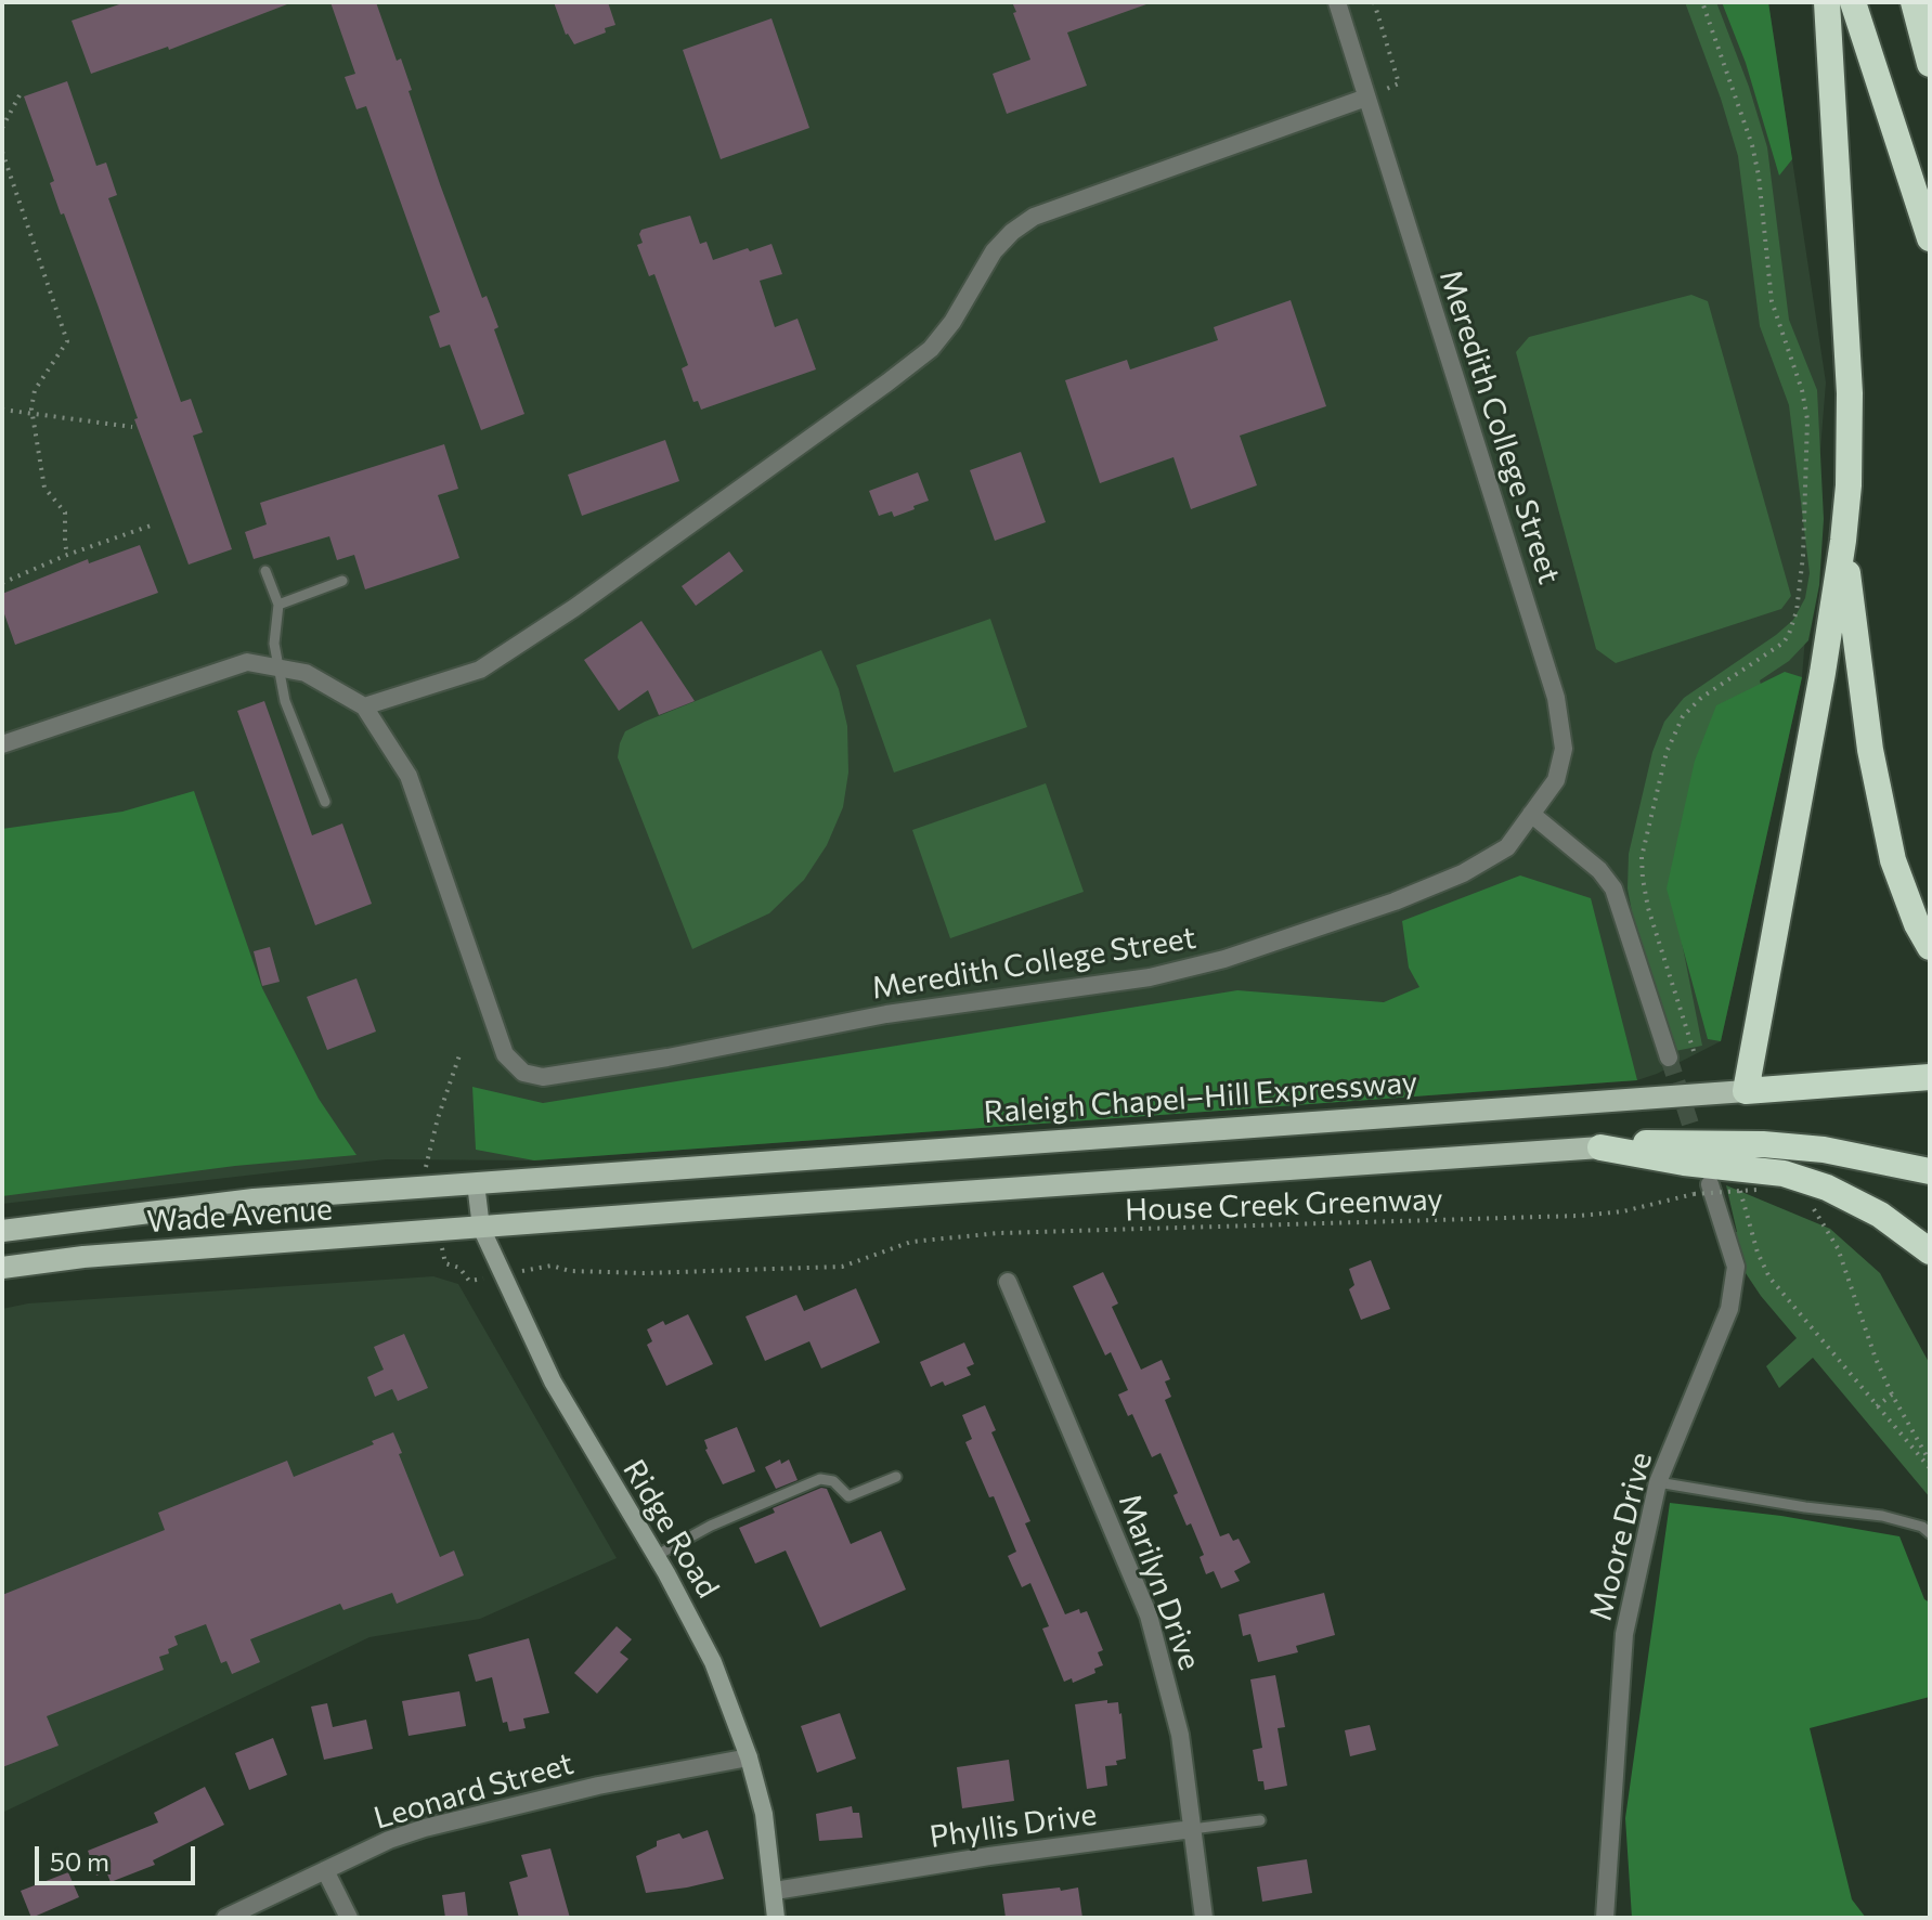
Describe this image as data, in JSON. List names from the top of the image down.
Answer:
{
  "streets": {
    "highway": ["Raleigh Chapel–Hill Expressway"],
    "main road": ["Wade Avenue"],
    "street": [
      "Meredith College Street",
      "Ridge Road",
      "Moore Drive",
      "Marilyn Drive",
      "Leonard Street",
      "Phyllis Drive"
    ],
    "path": ["House Creek Greenway"]
  },
  "crossings": [
    ["Raleigh Chapel–Hill Expressway", "Wade Avenue"],
    ["Raleigh Chapel–Hill Expressway", "Ridge Road"],
    ["House Creek Greenway", "Moore Drive"],
    ["Wade Avenue", "Ridge Road"],
    ["Ridge Road", "Leonard Street"],
    ["Ridge Road", "Phyllis Drive"],
    ["Marilyn Drive", "Phyllis Drive"]
  ],
  "scale_bar": "50 m"
}
